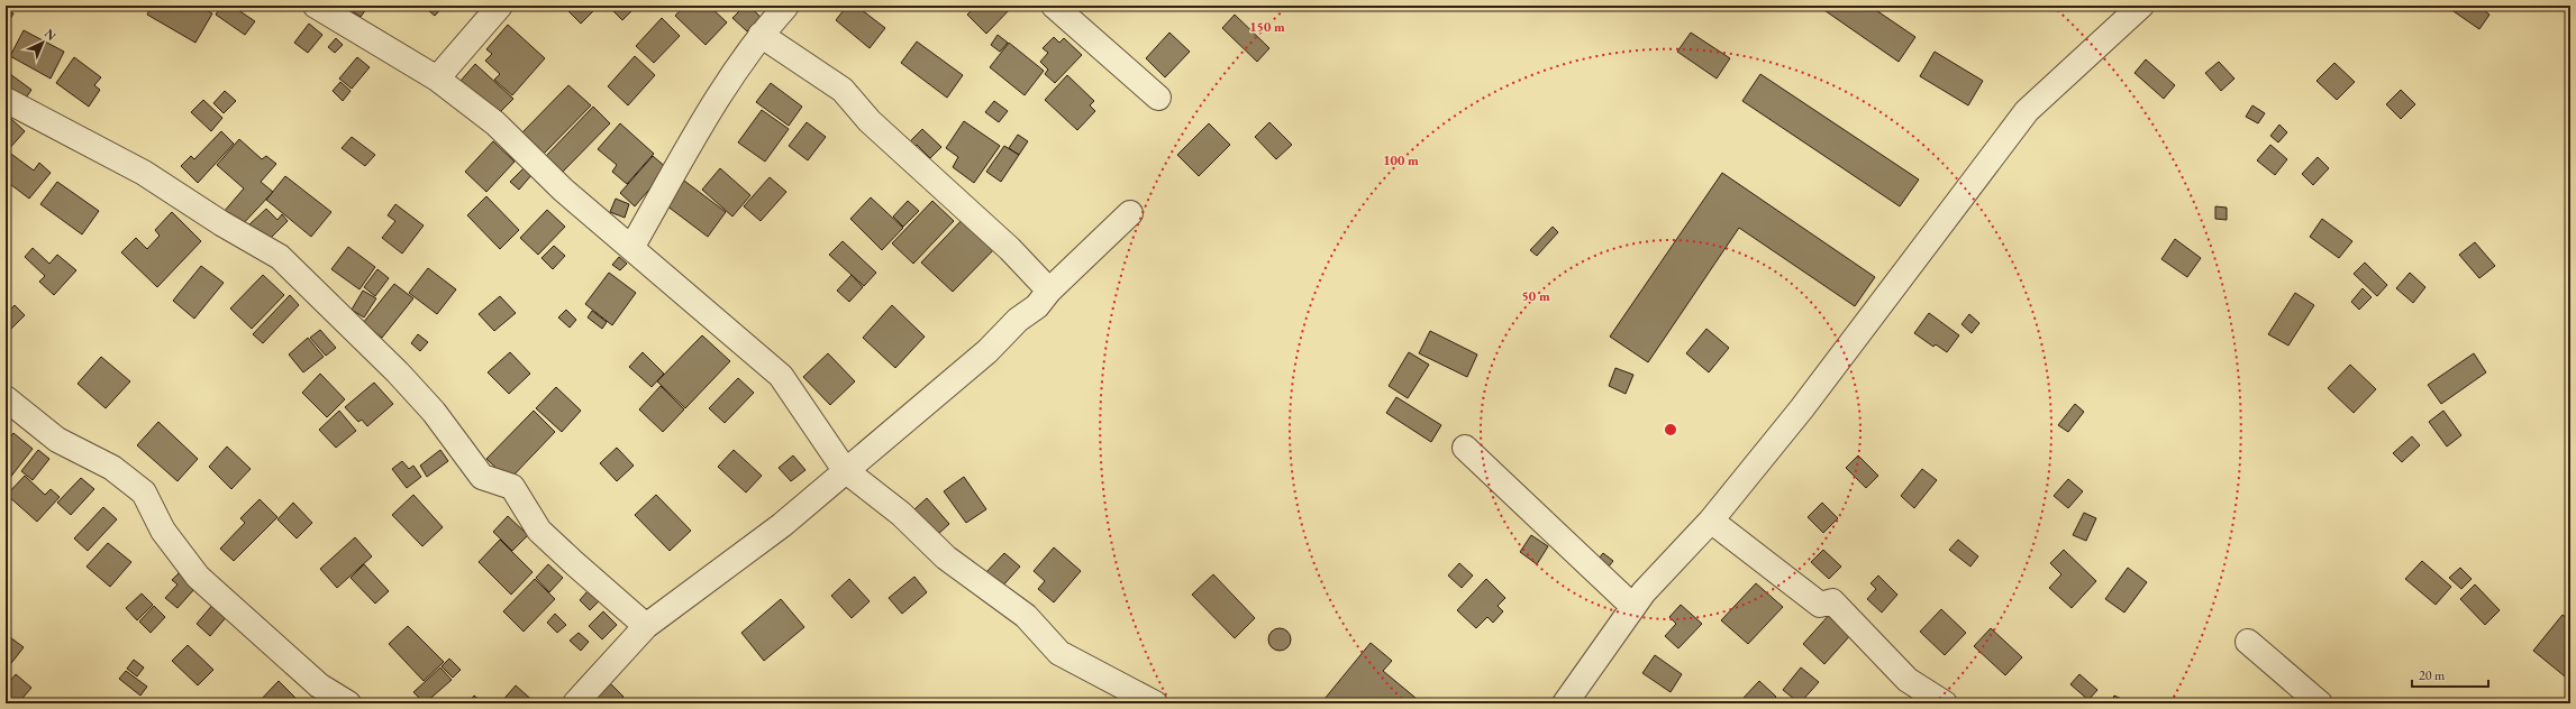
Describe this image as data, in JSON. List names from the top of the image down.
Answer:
{
  "scale_bar": "20 m",
  "north": "top right",
  "rings": ["150 m", "100 m", "50 m"]
}
